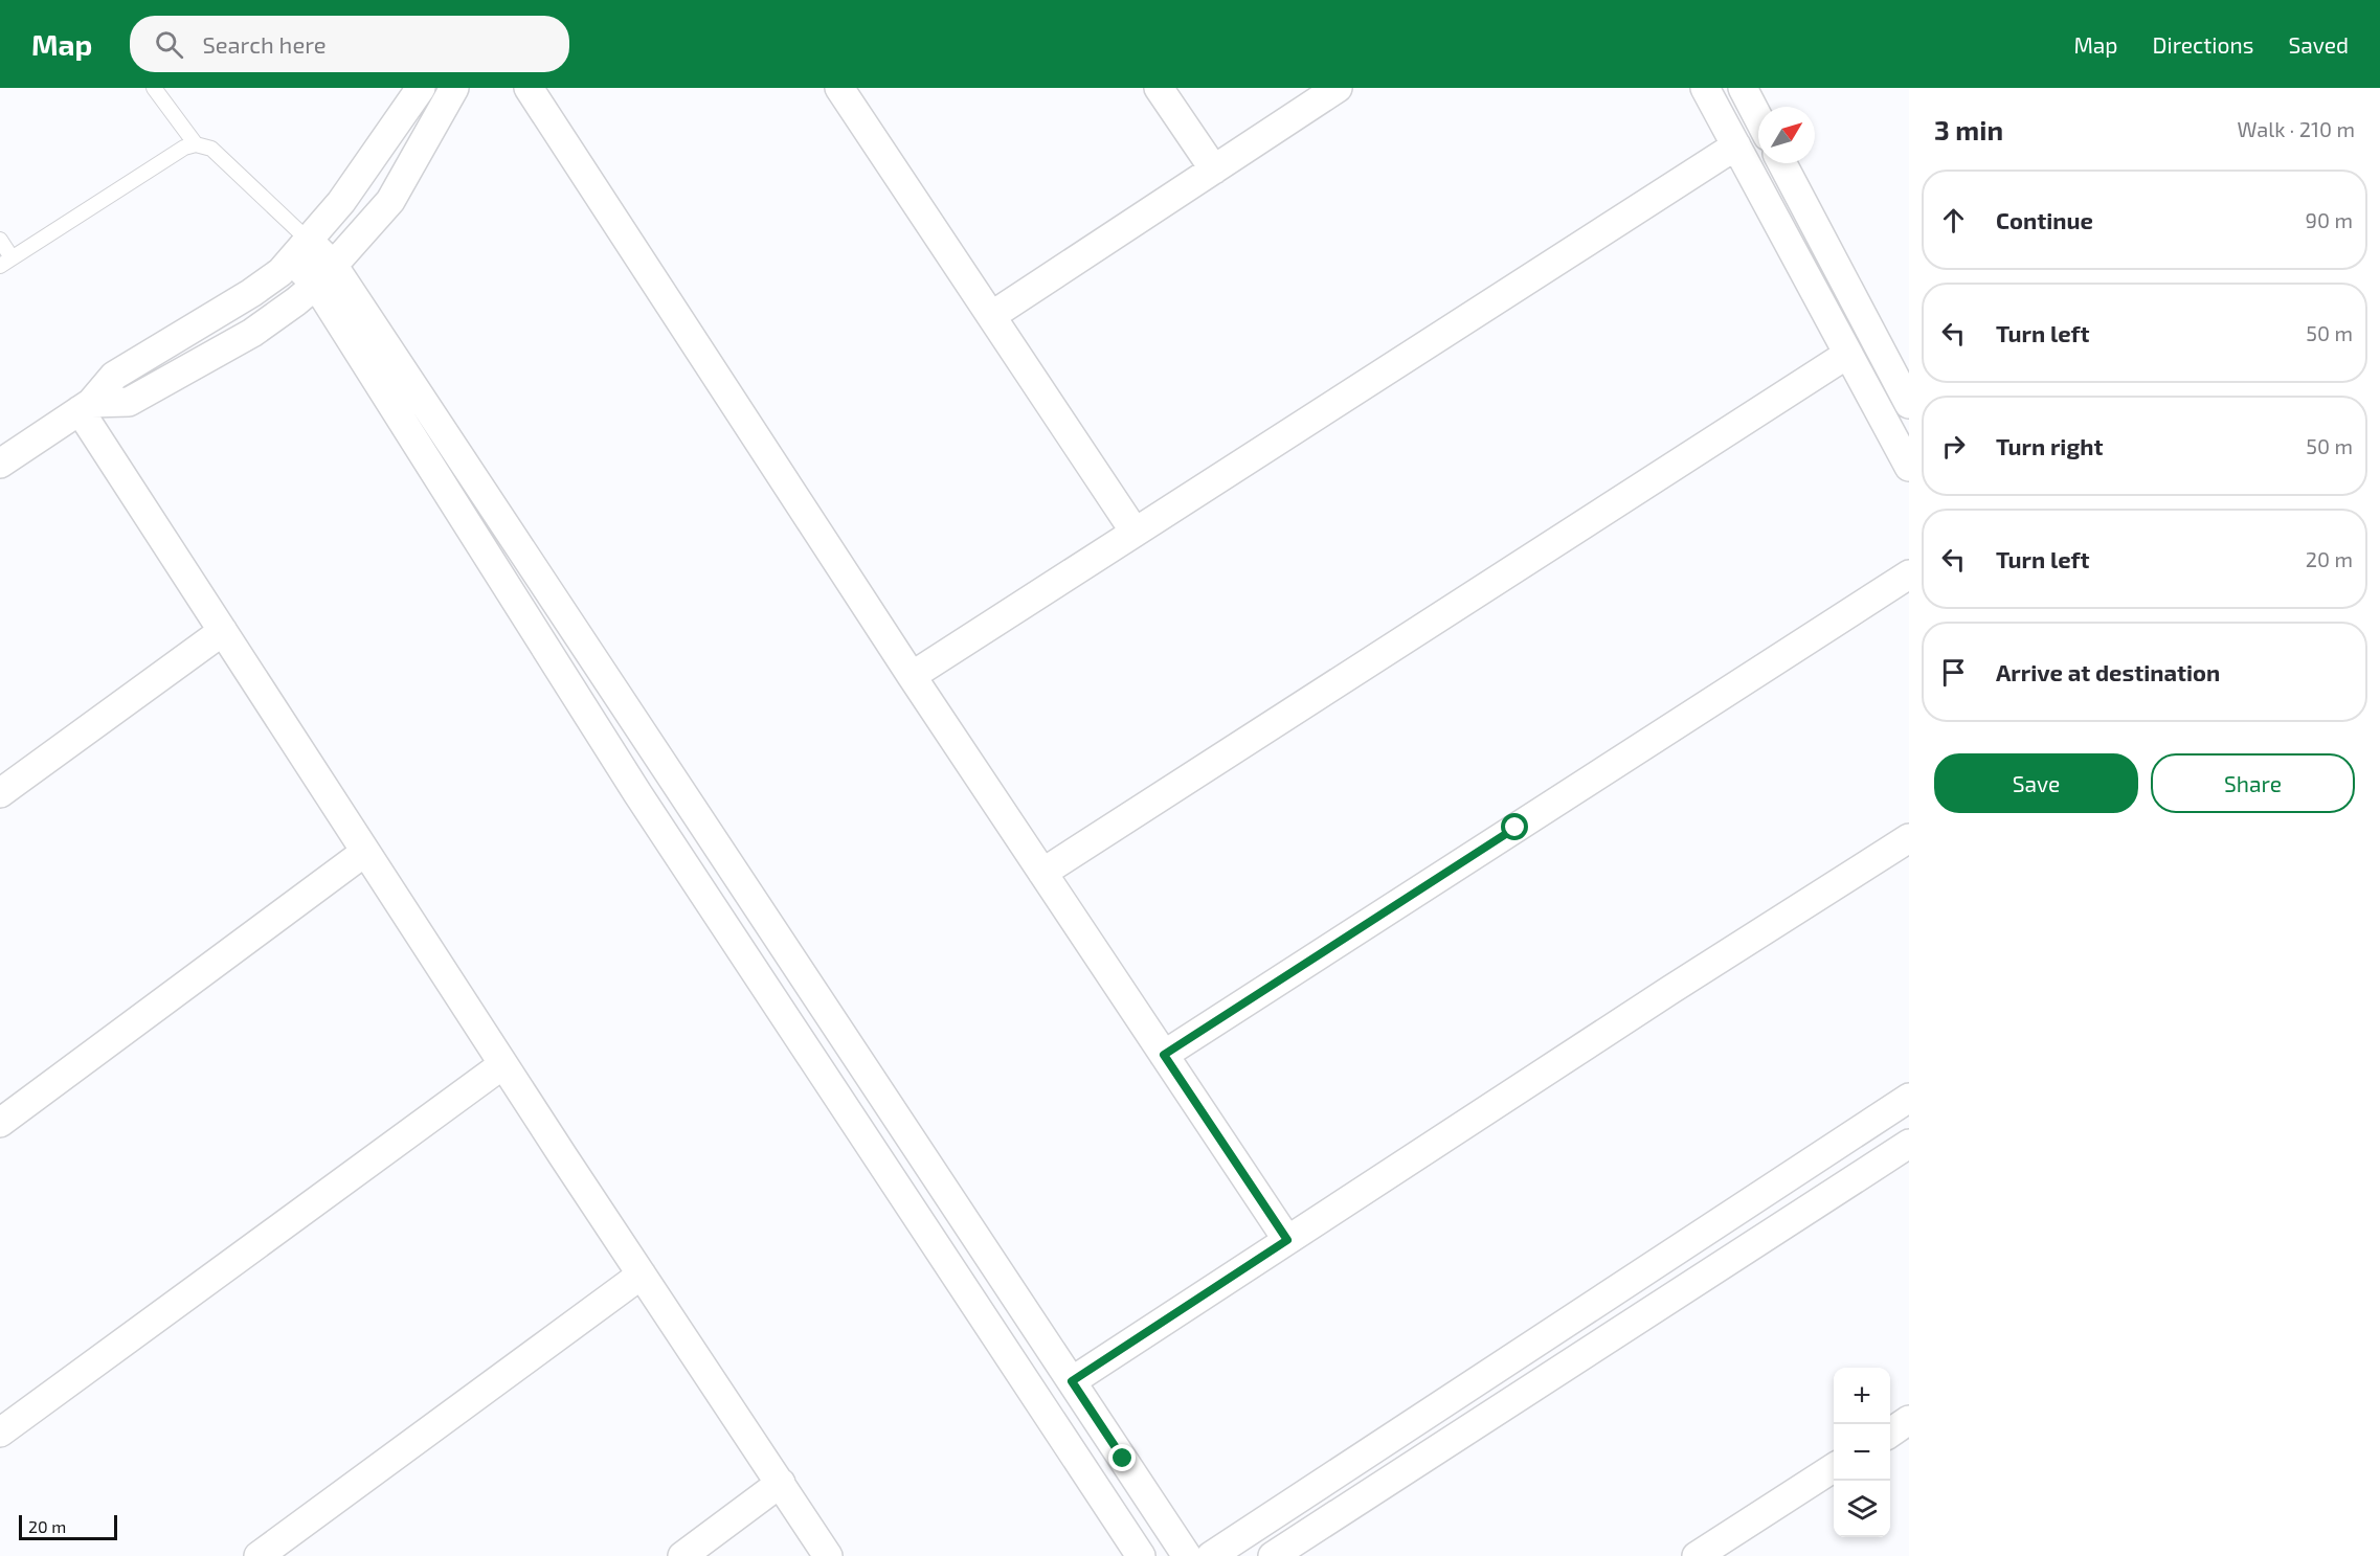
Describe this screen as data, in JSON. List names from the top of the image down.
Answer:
{
  "scale_bar": "20 m",
  "north": "top right",
  "page": {
    "header": "Map",
    "search": "Search here",
    "nav": ["Map", "Directions", "Saved"],
    "heading": ["3 min", "Walk · 210 m"],
    "list": [
      ["Continue", "90 m"],
      ["Turn left", "50 m"],
      ["Turn right", "50 m"],
      ["Turn left", "20 m"],
      "Arrive at destination"
    ],
    "buttons": ["Save", "Share"],
    "map_buttons": ["+", "−"],
    "scale": "20 m"
  }
}
